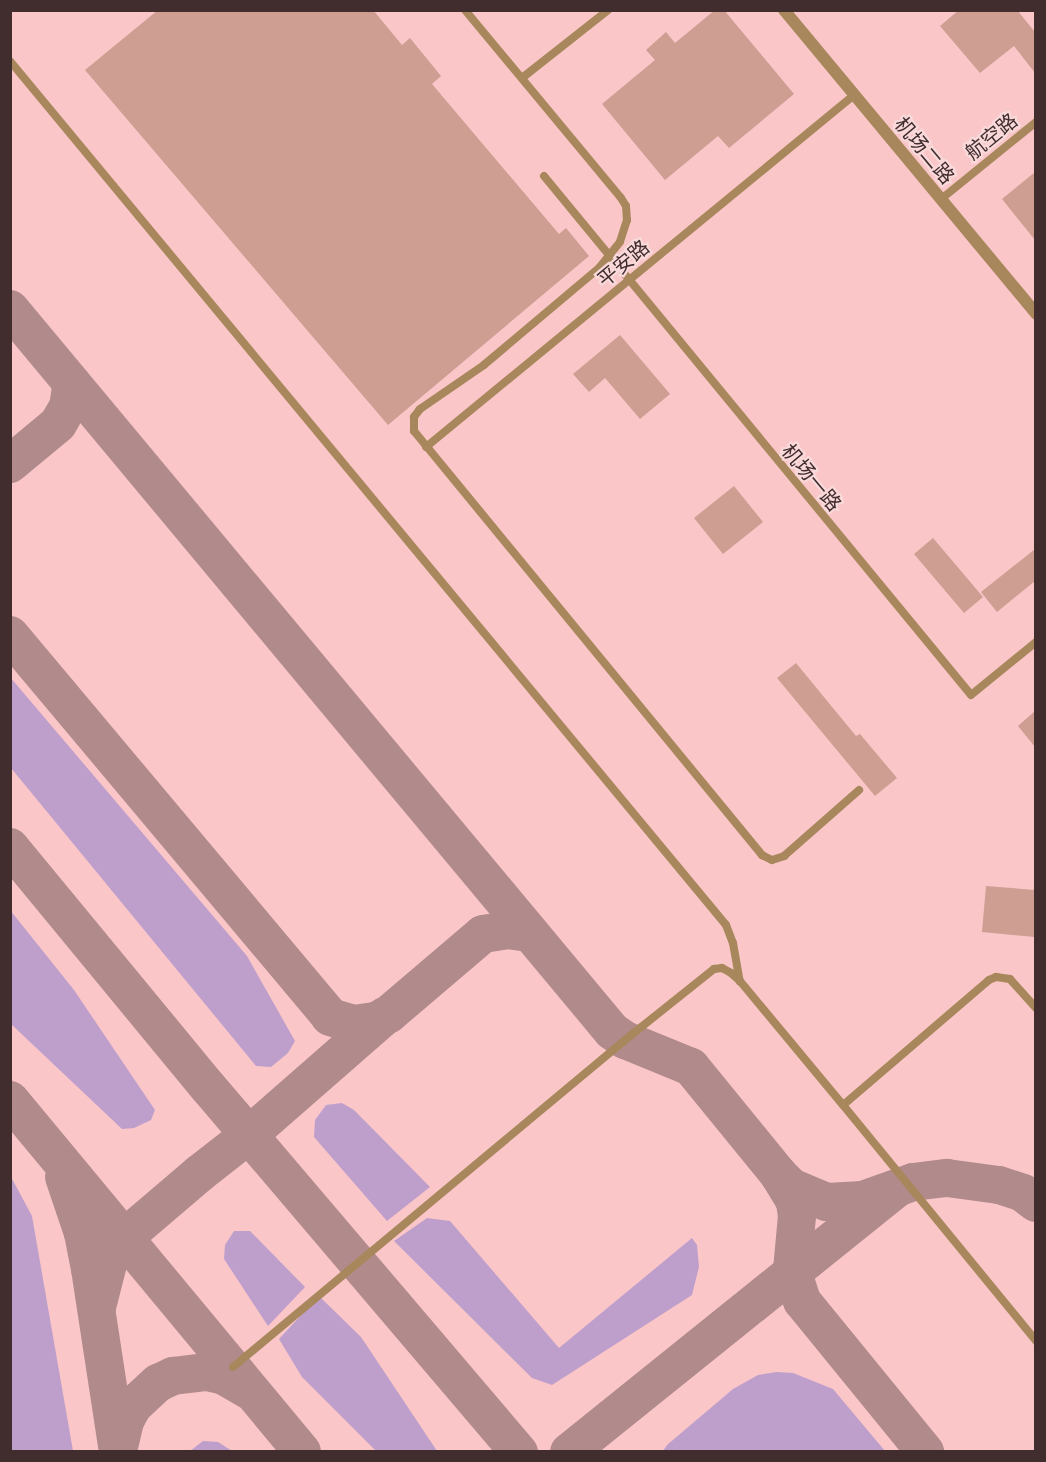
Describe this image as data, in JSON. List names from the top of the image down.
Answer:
{
  "streets": {
    "street": ["机场二路"],
    "lane": ["航空路", "平安路", "机场一路"]
  },
  "crossings": [
    ["航空路", "机场二路"],
    ["机场二路", "平安路"],
    ["平安路", "机场一路"]
  ]
}
